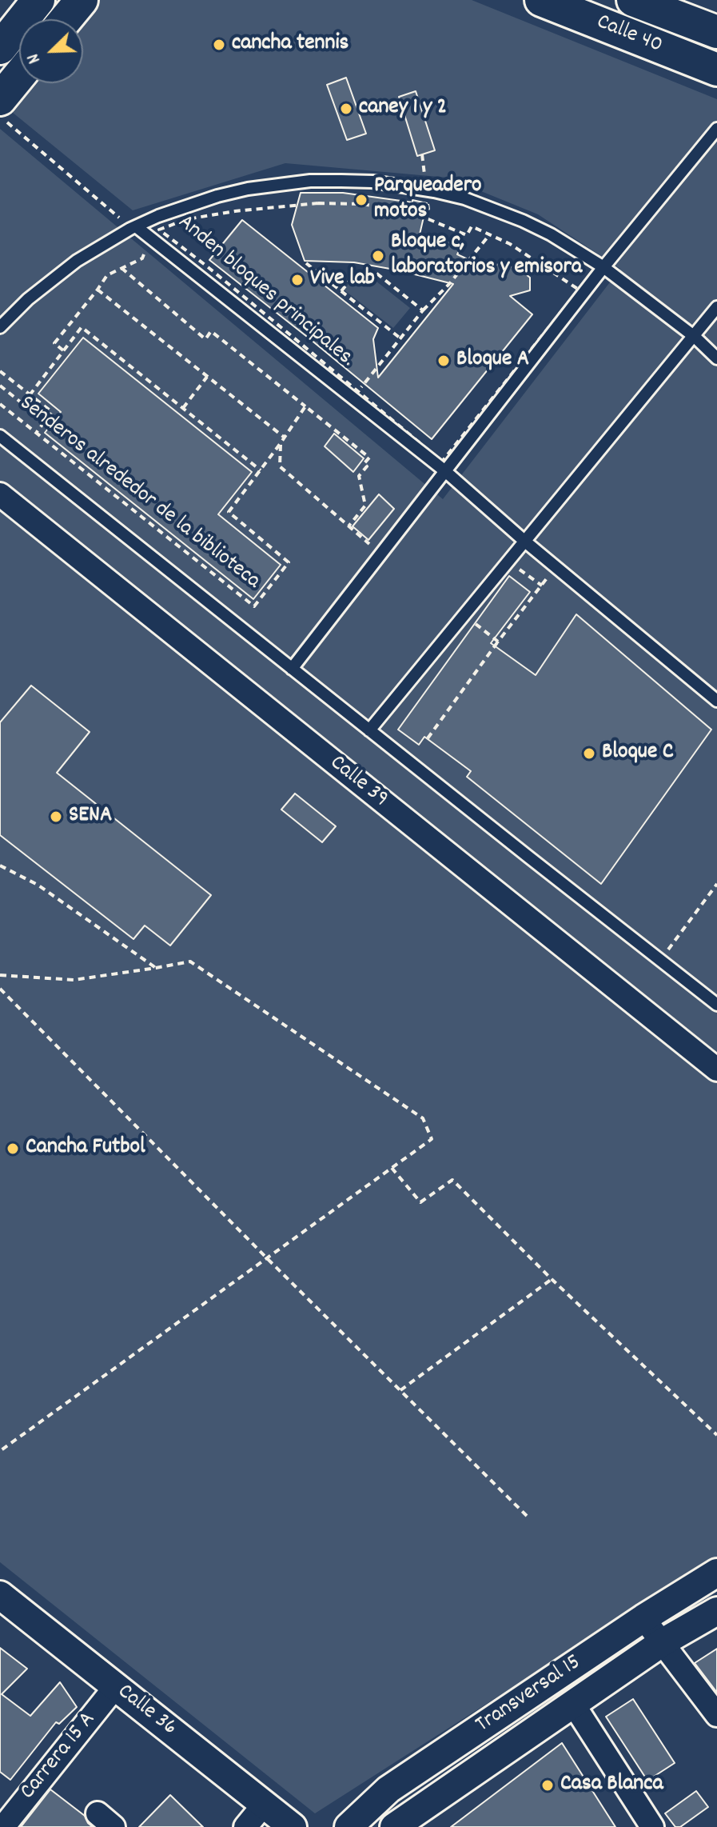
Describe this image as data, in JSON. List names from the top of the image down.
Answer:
{
  "streets": {
    "main road": ["Calle 40"],
    "street": [
      "Calle 39",
      "Transversal 15",
      "Calle 36",
      "Carrera 15 A"
    ],
    "path": ["Anden bloques principales.", "Senderos alrededor de la biblioteca"]
  },
  "crossings": [
    ["Calle 36", "Carrera 15 A"]
  ],
  "places": [
    "cancha tennis",
    "caney 1 y 2",
    "Parqueadero motos",
    "Bloque c, laboratorios y emisora",
    "Vive lab",
    "Bloque A",
    "Bloque C",
    "SENA",
    "Cancha Futbol",
    "Casa Blanca"
  ],
  "north": "bottom left"
}
